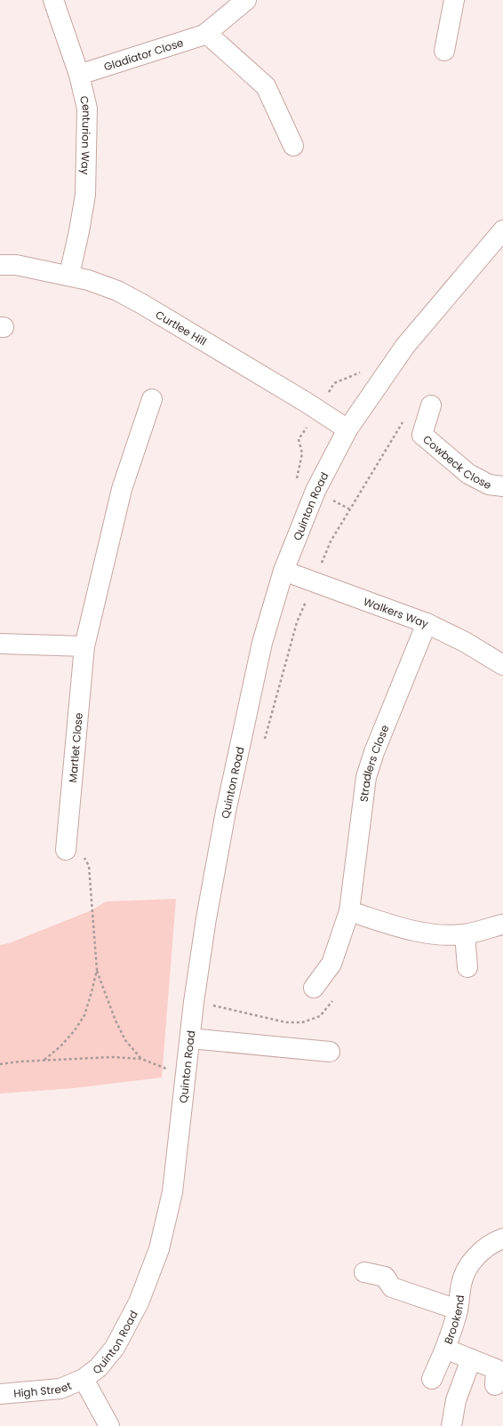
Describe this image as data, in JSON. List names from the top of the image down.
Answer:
{
  "streets": {
    "street": [
      "Gladiator Close",
      "Centurion Way",
      "Curtlee Hill",
      "Cowbeck Close",
      "Quinton Road",
      "Walkers Way",
      "Martlet Close",
      "Stradlers Close",
      "Brookend",
      "High Street"
    ]
  },
  "crossings": [
    ["Gladiator Close", "Centurion Way"],
    ["Centurion Way", "Curtlee Hill"],
    ["Curtlee Hill", "Quinton Road"],
    ["Quinton Road", "Walkers Way"],
    ["Quinton Road", "High Street"],
    ["Walkers Way", "Stradlers Close"]
  ]
}
